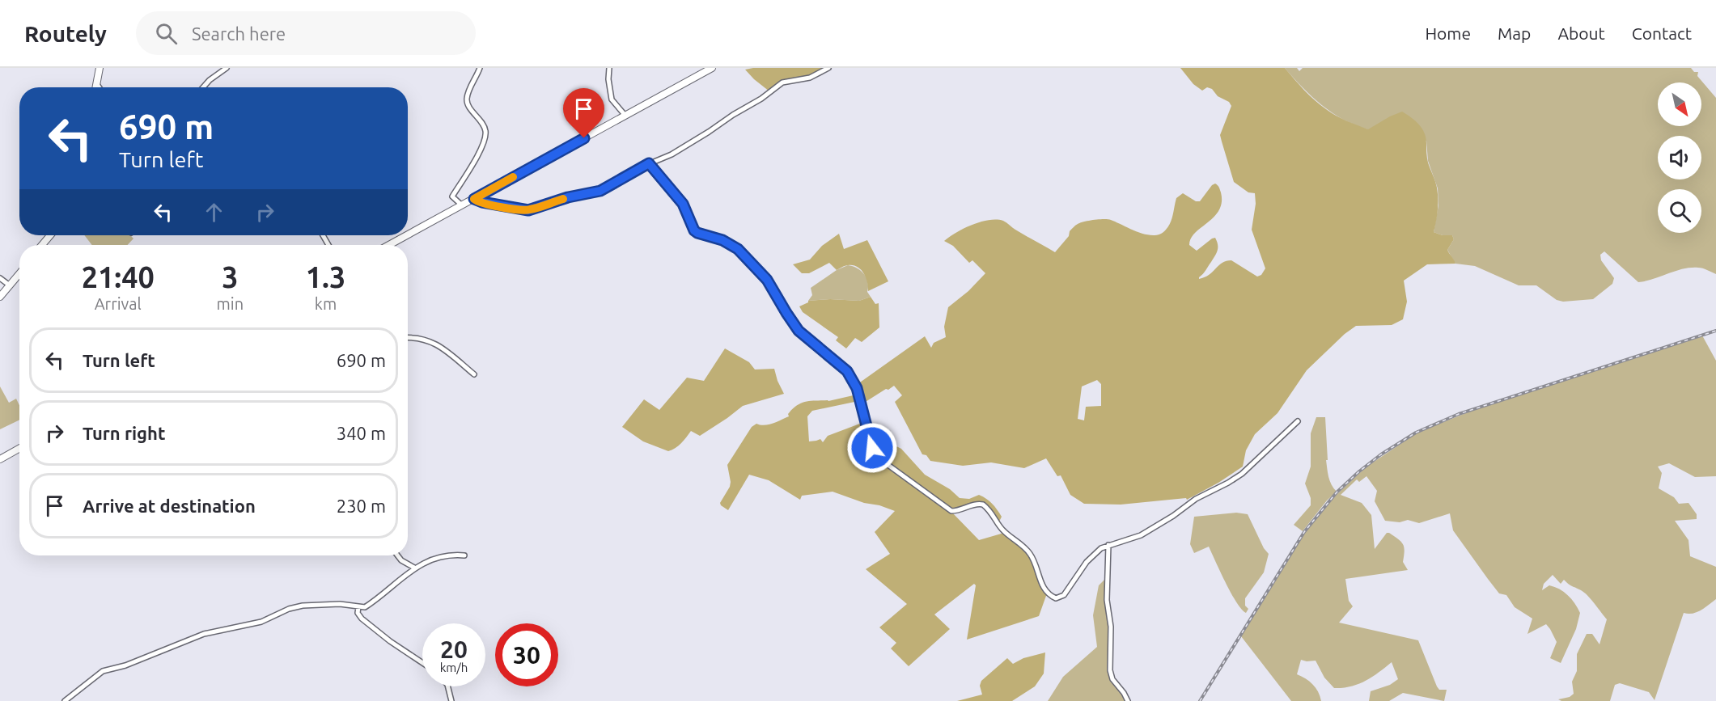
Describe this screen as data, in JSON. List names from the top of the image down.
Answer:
{
  "north": "bottom right",
  "page": {
    "header": "Routely",
    "search": "Search here",
    "nav": [
      "Home",
      "Map",
      "About",
      "Contact"
    ],
    "turn": ["690 m", "Turn left"],
    "eta": [
      "21:40",
      "Arrival",
      "3",
      "min",
      "1.3",
      "km"
    ],
    "list": [
      {
        "name": "Turn left",
        "value": "690 m"
      },
      {
        "name": "Turn right",
        "value": "340 m"
      },
      {
        "name": "Arrive at destination",
        "value": "230 m"
      }
    ],
    "speed": "20 km/h",
    "limit": "30"
  }
}
